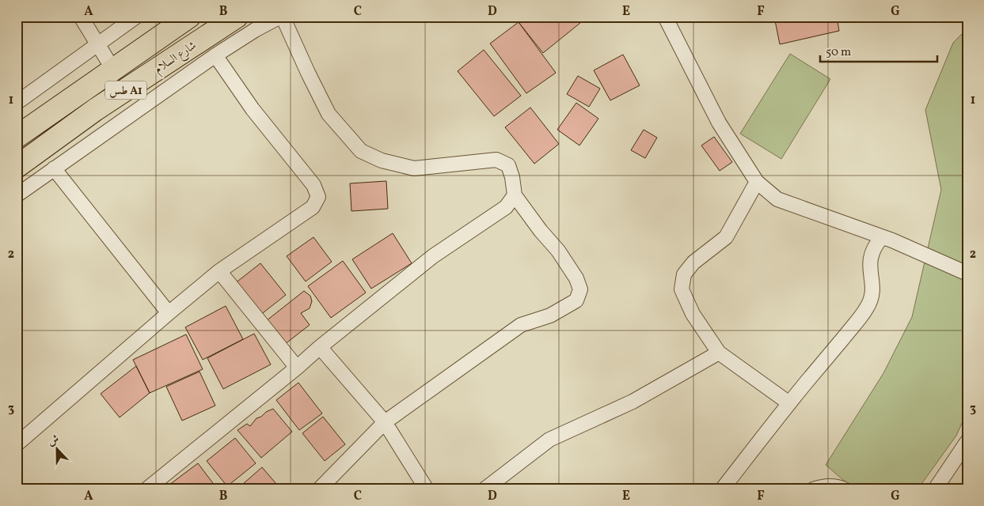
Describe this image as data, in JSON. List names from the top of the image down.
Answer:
{
  "streets": {
    "highway": ["شارع السلام", "طس A1"]
  },
  "scale_bar": "50 m",
  "north": "top",
  "grid": {
    "columns": [
      "A",
      "B",
      "C",
      "D",
      "E",
      "F",
      "G"
    ],
    "rows": ["1", "2", "3"]
  }
}
